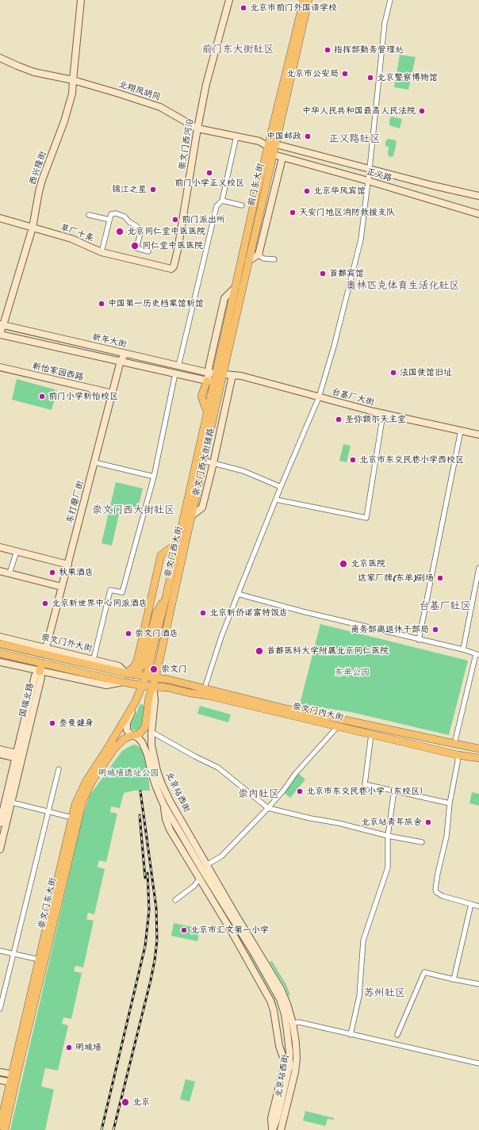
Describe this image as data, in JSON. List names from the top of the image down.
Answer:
{
  "streets": {
    "main road": [
      "前门东大街",
      "崇文门西大街",
      "崇文门外大街",
      "崇文门内大街",
      "崇文门东大街"
    ],
    "street": [
      "北翔凤胡同",
      "崇文门西河沿",
      "西兴隆街",
      "正义路",
      "草厂十条",
      "祈年大街",
      "新怡家园西路",
      "台基厂大街",
      "崇文门西大街辅路",
      "东打磨厂街",
      "国瑞北路",
      "北京站西街"
    ]
  },
  "crossings": [
    ["北翔凤胡同", "崇文门西河沿"],
    ["北翔凤胡同", "西兴隆街"],
    ["北翔凤胡同", "前门东大街"],
    ["崇文门西河沿", "草厂十条"],
    ["西兴隆街", "草厂十条"],
    ["西兴隆街", "祈年大街"],
    ["正义路", "前门东大街"],
    ["前门东大街", "祈年大街"],
    ["前门东大街", "台基厂大街"],
    ["前门东大街", "崇文门西大街"],
    ["祈年大街", "台基厂大街"],
    ["祈年大街", "东打磨厂街"],
    ["祈年大街", "崇文门西大街"],
    ["新怡家园西路", "东打磨厂街"],
    ["台基厂大街", "崇文门西大街辅路"],
    ["台基厂大街", "崇文门西大街"],
    ["崇文门西大街辅路", "崇文门西大街"],
    ["东打磨厂街", "崇文门外大街"],
    ["崇文门西大街", "崇文门外大街"],
    ["崇文门西大街", "崇文门内大街"],
    ["崇文门西大街", "北京站西街"],
    ["崇文门西大街", "崇文门东大街"],
    ["崇文门外大街", "崇文门内大街"],
    ["崇文门内大街", "北京站西街"],
    ["北京站西街", "崇文门东大街"]
  ],
  "districts": [
    "前门东大街社区",
    "正义路社区",
    "奥林匹克体育生活化社区",
    "崇文门西大街社区",
    "台基厂社区",
    "崇内社区",
    "苏州社区"
  ],
  "parks": ["东单公园", "明城墙遗址公园"],
  "places": [
    "北京市前门外国语学校",
    "指挥部勤务管理处",
    "北京市公安局",
    "北京警察博物馆",
    "中华人民共和国最高人民法院",
    "中国邮政",
    "前门小学正义校区",
    "锦江之星",
    "北京华风宾馆",
    "天安门地区消防救援支队",
    "前门派出所",
    "北京同仁堂中医医院",
    "同仁堂中医医院",
    "首都宾馆",
    "中国第一历史档案馆新馆",
    "法国使馆旧址",
    "前门小学新怡校区",
    "圣弥额尔天主堂",
    "北京市东交民巷小学西校区",
    "北京医院",
    "秋果酒店",
    "这家厂牌(东单)剧场",
    "北京新世界中心同派酒店",
    "北京新侨诺富特饭店",
    "商务部离退休干部局",
    "崇文门酒店",
    "首都医科大学附属北京同仁医院",
    "崇文门",
    "叁曼健身",
    "北京市东交民巷小学（东校区）",
    "北京站青年旅舍",
    "北京市汇文第一小学",
    "明城墙",
    "北京"
  ]
}
